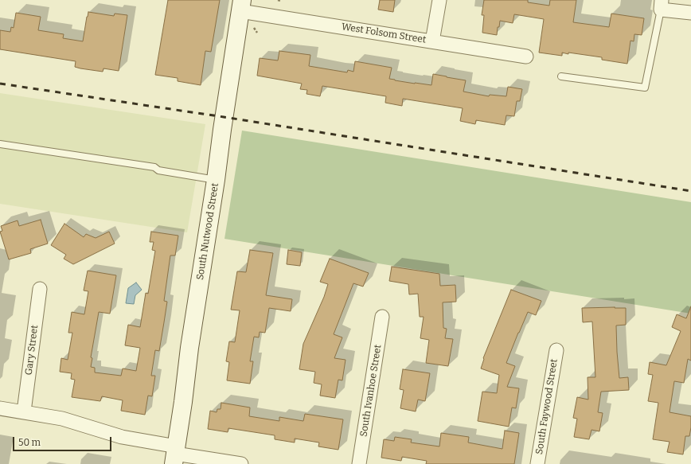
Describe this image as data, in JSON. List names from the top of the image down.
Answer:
{
  "streets": {
    "street": [
      "West Folsom Street",
      "South Nutwood Street",
      "Gary Street",
      "South Ivanhoe Street",
      "South Faywood Street"
    ]
  },
  "crossings": [
    ["West Folsom Street", "South Nutwood Street"]
  ],
  "scale_bar": "50 m"
}
